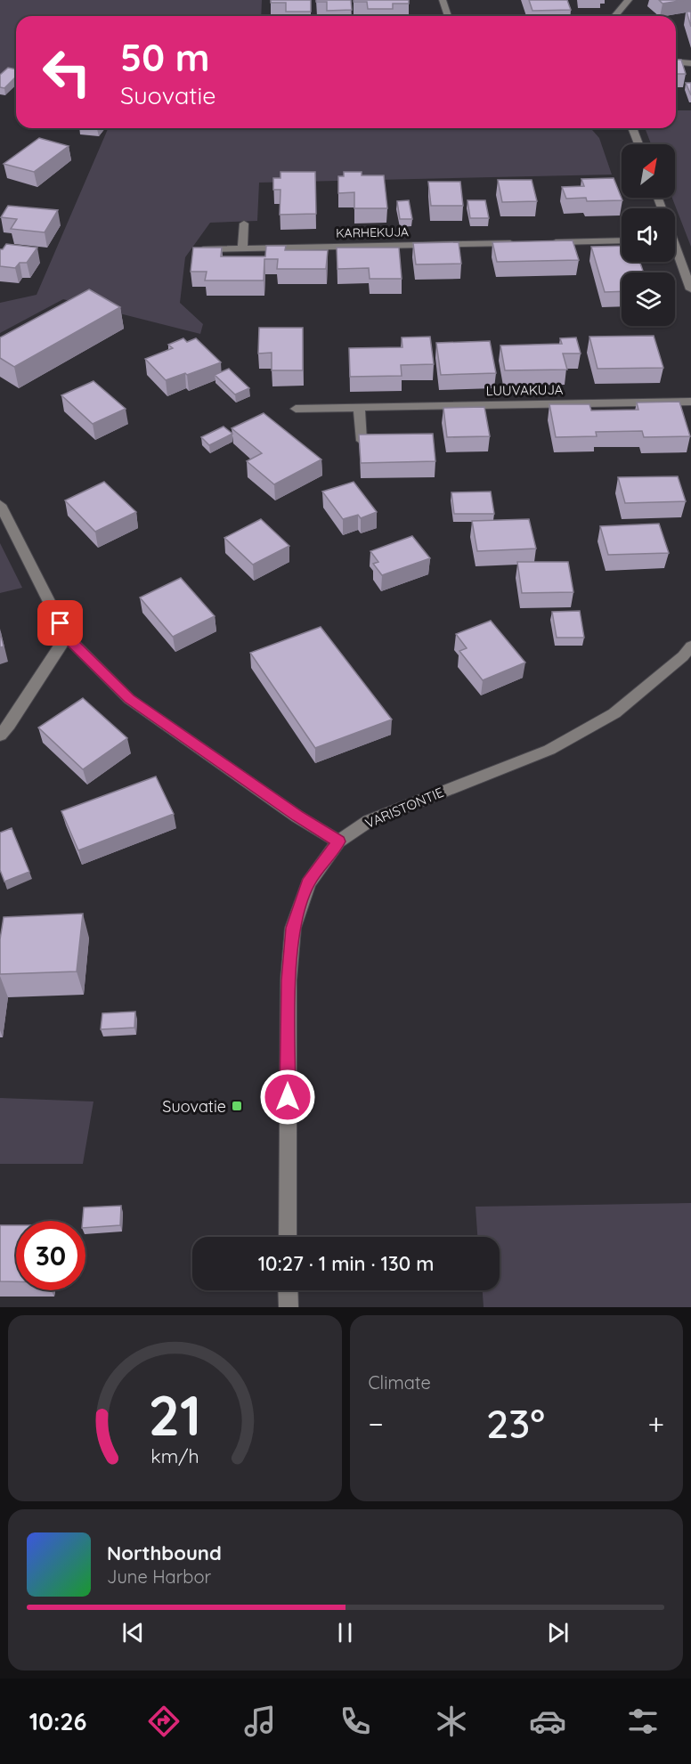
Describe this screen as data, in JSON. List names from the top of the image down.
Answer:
{
  "streets": {
    "street": ["KARHEKUJA", "LUUVAKUJA", "VARISTONTIE"]
  },
  "places": {
    "transit": ["Suovatie"]
  },
  "north": "top right",
  "page": {
    "turn": ["50 m", "Suovatie"],
    "limit": "30",
    "trip": "10:27 · 1 min · 130 m",
    "tile": "Climate",
    "heat": ["−", "23°", "+"],
    "song": ["Northbound", "June Harbor"],
    "tabs": "10:26",
    "gauge": ["21", "km/h"]
  }
}
